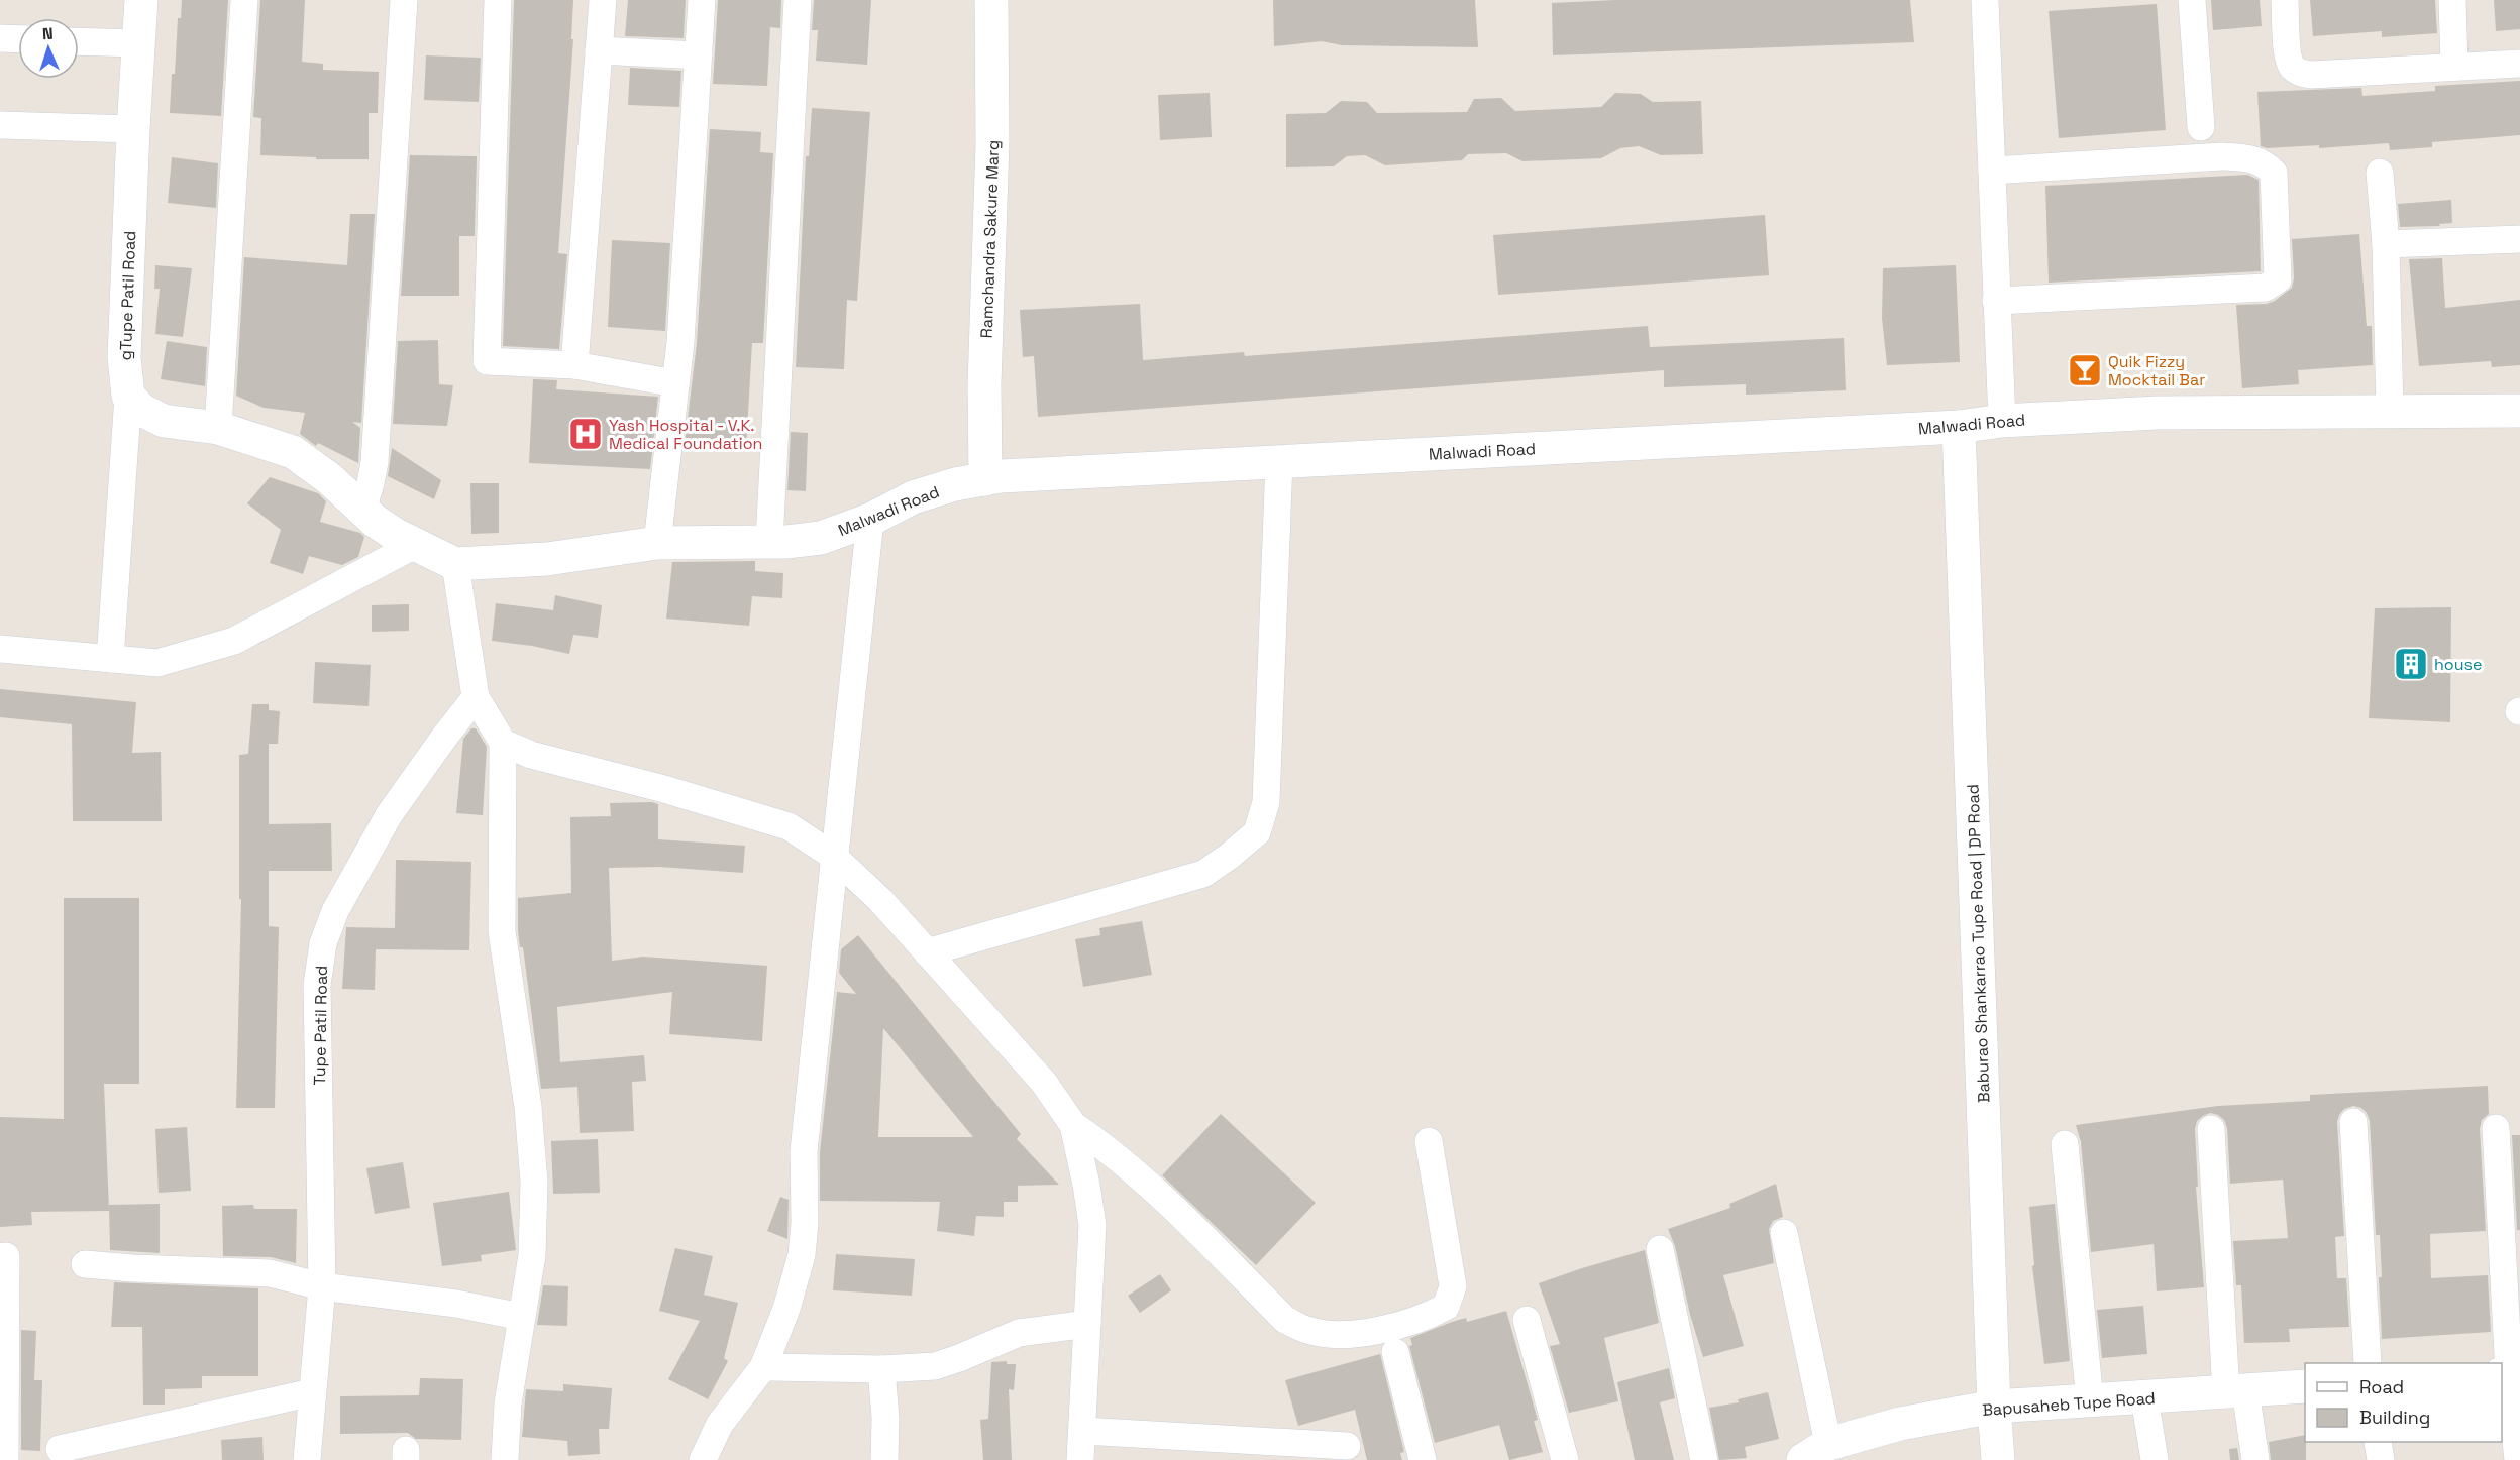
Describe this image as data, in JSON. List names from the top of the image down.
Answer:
{
  "streets": {
    "street": [
      "Ramchandra Sakure Marg",
      "gTupe Patil Road",
      "Malwadi Road",
      "Baburao Shankarrao Tupe Road | DP Road",
      "Tupe Patil Road",
      "Bapusaheb Tupe Road"
    ]
  },
  "crossings": [
    ["Ramchandra Sakure Marg", "Malwadi Road"],
    ["Malwadi Road", "Baburao Shankarrao Tupe Road | DP Road"],
    ["Baburao Shankarrao Tupe Road | DP Road", "Bapusaheb Tupe Road"]
  ],
  "places": {
    "bar": ["Quik Fizzy Mocktail Bar"],
    "hospital": ["Yash Hospital - V.K. Medical Foundation"],
    "building": ["house"]
  },
  "legend": ["Road", "Building"],
  "north": "top"
}
